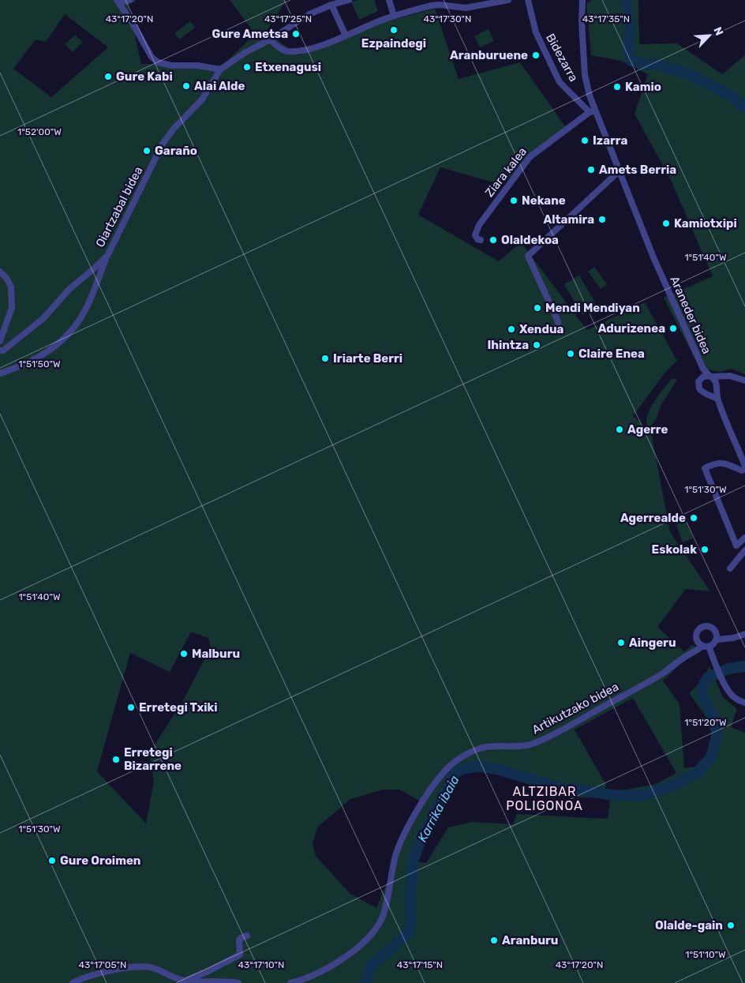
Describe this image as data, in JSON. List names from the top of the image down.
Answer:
{
  "streets": {
    "street": [
      "Bidezarra",
      "Ziara kalea",
      "Oiartzabal bidea",
      "Araneder bidea",
      "Artikutzako bidea"
    ]
  },
  "crossings": [
    ["Bidezarra", "Ziara kalea"],
    ["Bidezarra", "Araneder bidea"],
    ["Ziara kalea", "Araneder bidea"]
  ],
  "districts": ["ALTZIBAR POLIGONOA"],
  "water": ["Karrika ibaia"],
  "places": [
    "Ezpaindegi",
    "Gure Ametsa",
    "Aranburuene",
    "Etxenagusi",
    "Gure Kabi",
    "Alai Alde",
    "Kamio",
    "Izarra",
    "Garaño",
    "Amets Berria",
    "Nekane",
    "Altamira",
    "Kamiotxipi",
    "Olaldekoa",
    "Mendi Mendiyan",
    "Adurizenea",
    "Xendua",
    "Ihintza",
    "Claire Enea",
    "Iriarte Berri",
    "Agerre",
    "Agerrealde",
    "Eskolak",
    "Aingeru",
    "Malburu",
    "Erretegi Txiki",
    "Erretegi Bizarrene",
    "Gure Oroimen",
    "Olalde-gain",
    "Aranburu"
  ],
  "north": "top right",
  "coordinates": [
    "43°17'20\"N",
    "43°17'25\"N",
    "43°17'30\"N",
    "43°17'35\"N",
    "1°52'00\"W",
    "1°51'40\"W",
    "1°51'50\"W",
    "1°51'30\"W",
    "1°51'20\"W",
    "1°51'10\"W",
    "43°17'05\"N",
    "43°17'10\"N",
    "43°17'15\"N"
  ]
}
